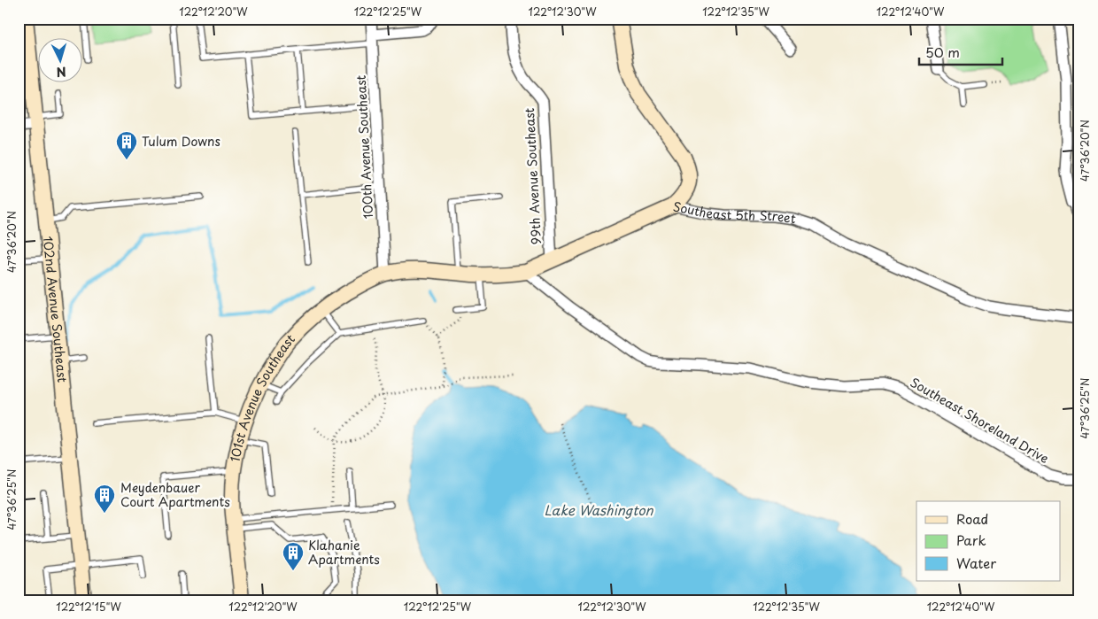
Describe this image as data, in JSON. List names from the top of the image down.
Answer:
{
  "streets": {
    "street": [
      "100th Avenue Southeast",
      "99th Avenue Southeast",
      "Southeast 5th Street",
      "102nd Avenue Southeast",
      "101st Avenue Southeast",
      "Southeast Shoreland Drive"
    ]
  },
  "crossings": [
    ["100th Avenue Southeast", "Southeast 5th Street"],
    ["100th Avenue Southeast", "101st Avenue Southeast"],
    ["99th Avenue Southeast", "Southeast 5th Street"],
    ["Southeast 5th Street", "101st Avenue Southeast"],
    ["Southeast 5th Street", "Southeast Shoreland Drive"]
  ],
  "water": ["Lake Washington"],
  "places": {
    "building": ["Tulum Downs", "Meydenbauer Court Apartments", "Klahanie Apartments"]
  },
  "legend": ["Road", "Park", "Water"],
  "scale_bar": "50 m",
  "north": "bottom",
  "coordinates": [
    "122°12'20\"W",
    "122°12'25\"W",
    "122°12'30\"W",
    "122°12'35\"W",
    "122°12'40\"W",
    "47°36'20\"N",
    "47°36'25\"N",
    "122°12'15\"W"
  ]
}
